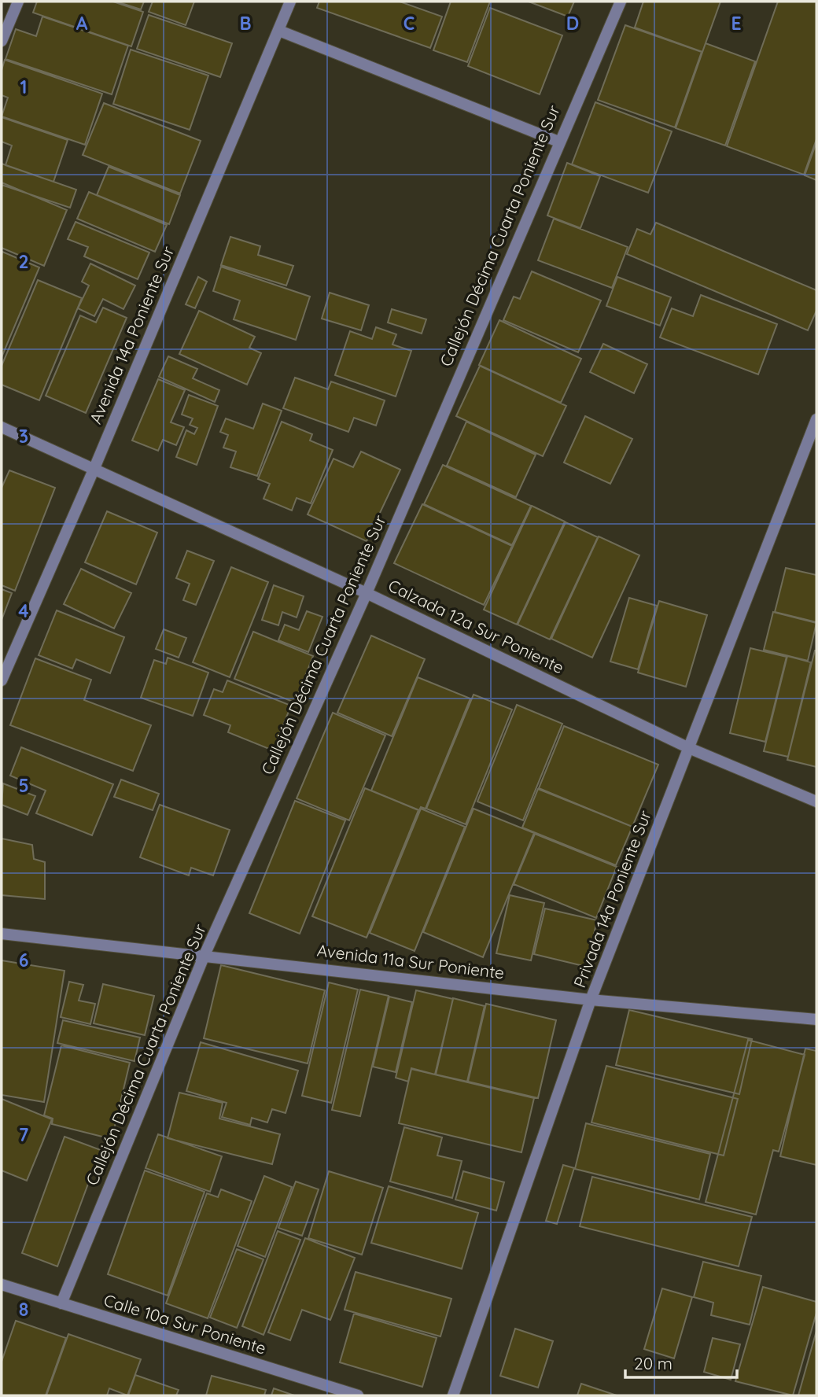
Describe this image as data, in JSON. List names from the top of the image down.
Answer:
{
  "streets": {
    "street": [
      "Callejón Décima Cuarta Poniente Sur",
      "Avenida 14a Poniente Sur",
      "Calzada 12a Sur Poniente",
      "Privada 14a Poniente Sur",
      "Avenida 11a Sur Poniente",
      "Calle 10a Sur Poniente"
    ]
  },
  "crossings": [
    ["Callejón Décima Cuarta Poniente Sur", "Calzada 12a Sur Poniente"],
    ["Callejón Décima Cuarta Poniente Sur", "Avenida 11a Sur Poniente"],
    ["Callejón Décima Cuarta Poniente Sur", "Calle 10a Sur Poniente"],
    ["Avenida 14a Poniente Sur", "Calzada 12a Sur Poniente"],
    ["Calzada 12a Sur Poniente", "Privada 14a Poniente Sur"],
    ["Privada 14a Poniente Sur", "Avenida 11a Sur Poniente"]
  ],
  "scale_bar": "20 m",
  "grid": {
    "columns": [
      "A",
      "B",
      "C",
      "D",
      "E"
    ],
    "rows": [
      "1",
      "2",
      "3",
      "4",
      "5",
      "6",
      "7",
      "8"
    ]
  }
}
